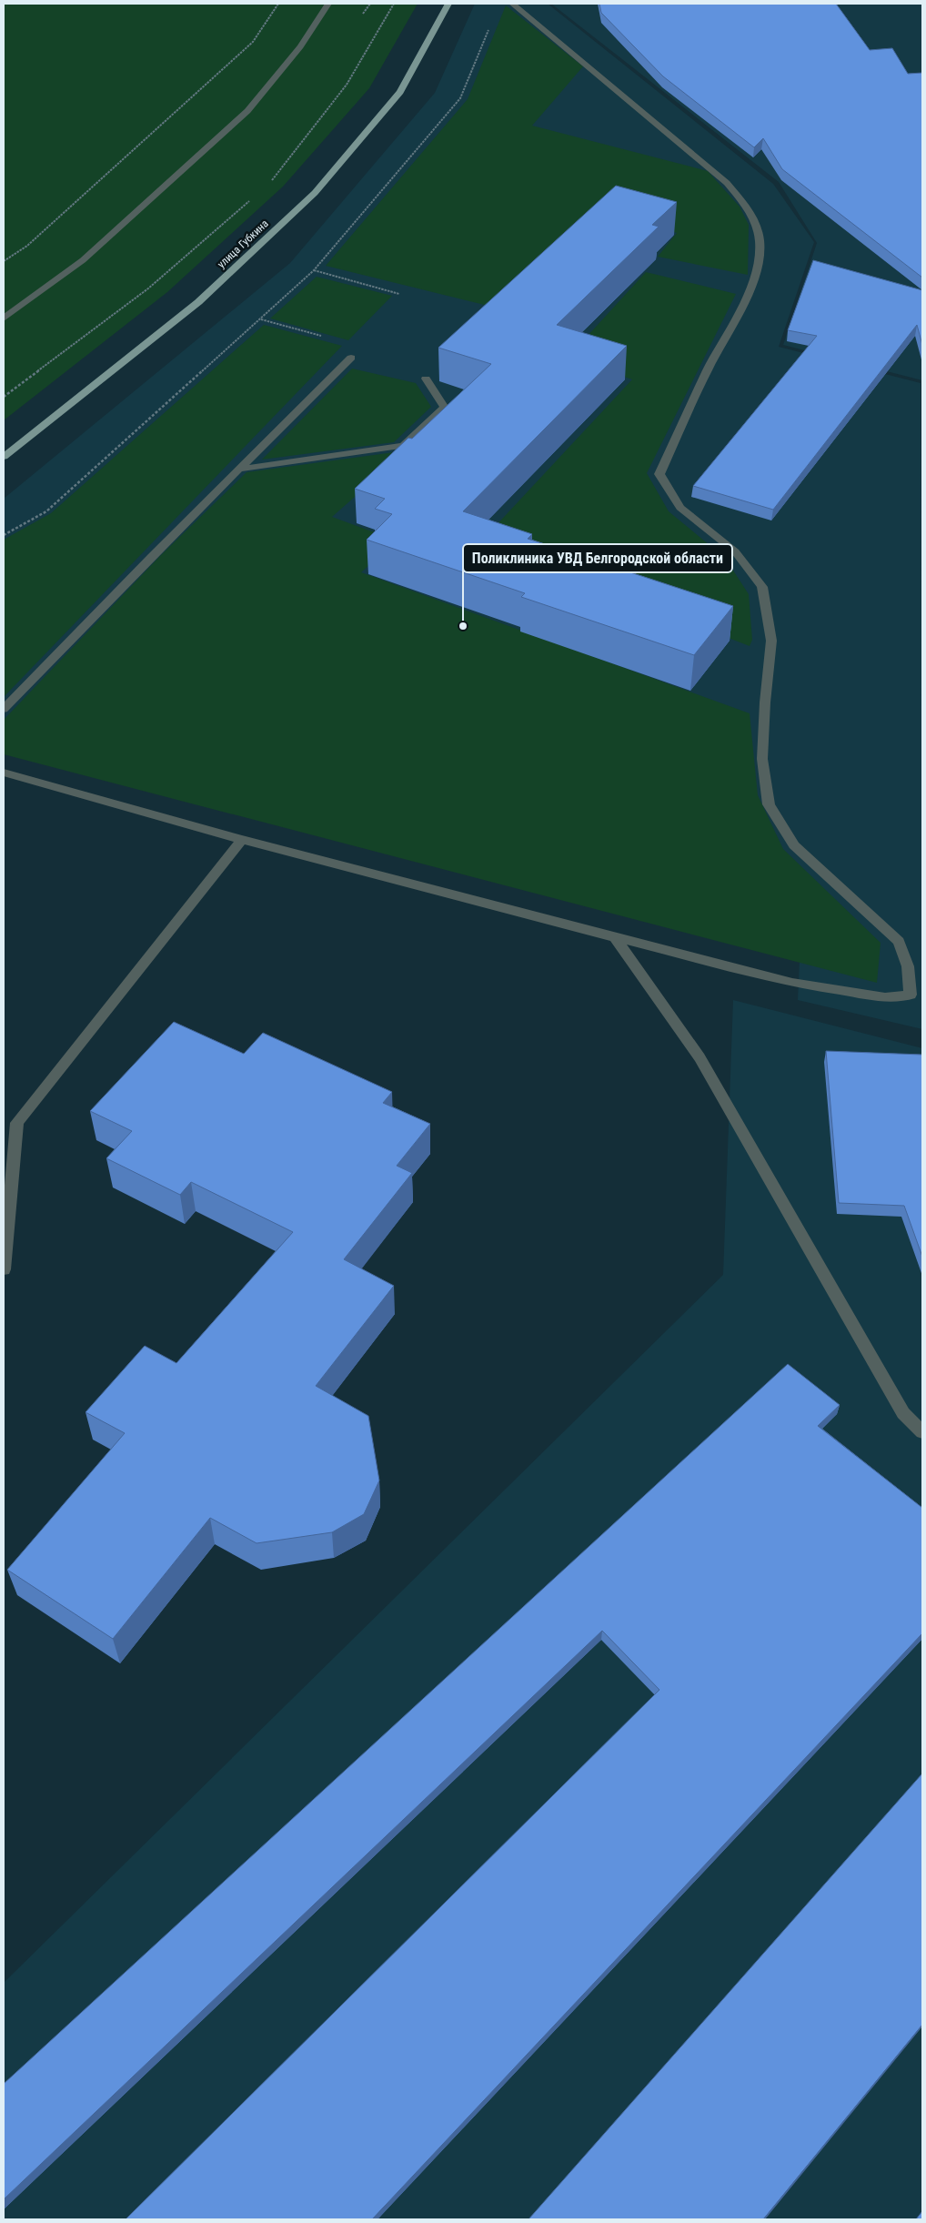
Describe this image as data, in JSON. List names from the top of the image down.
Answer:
{
  "streets": {
    "main road": ["улица Губкина"]
  },
  "places": ["Поликлиника УВД Белгородской области"]
}
